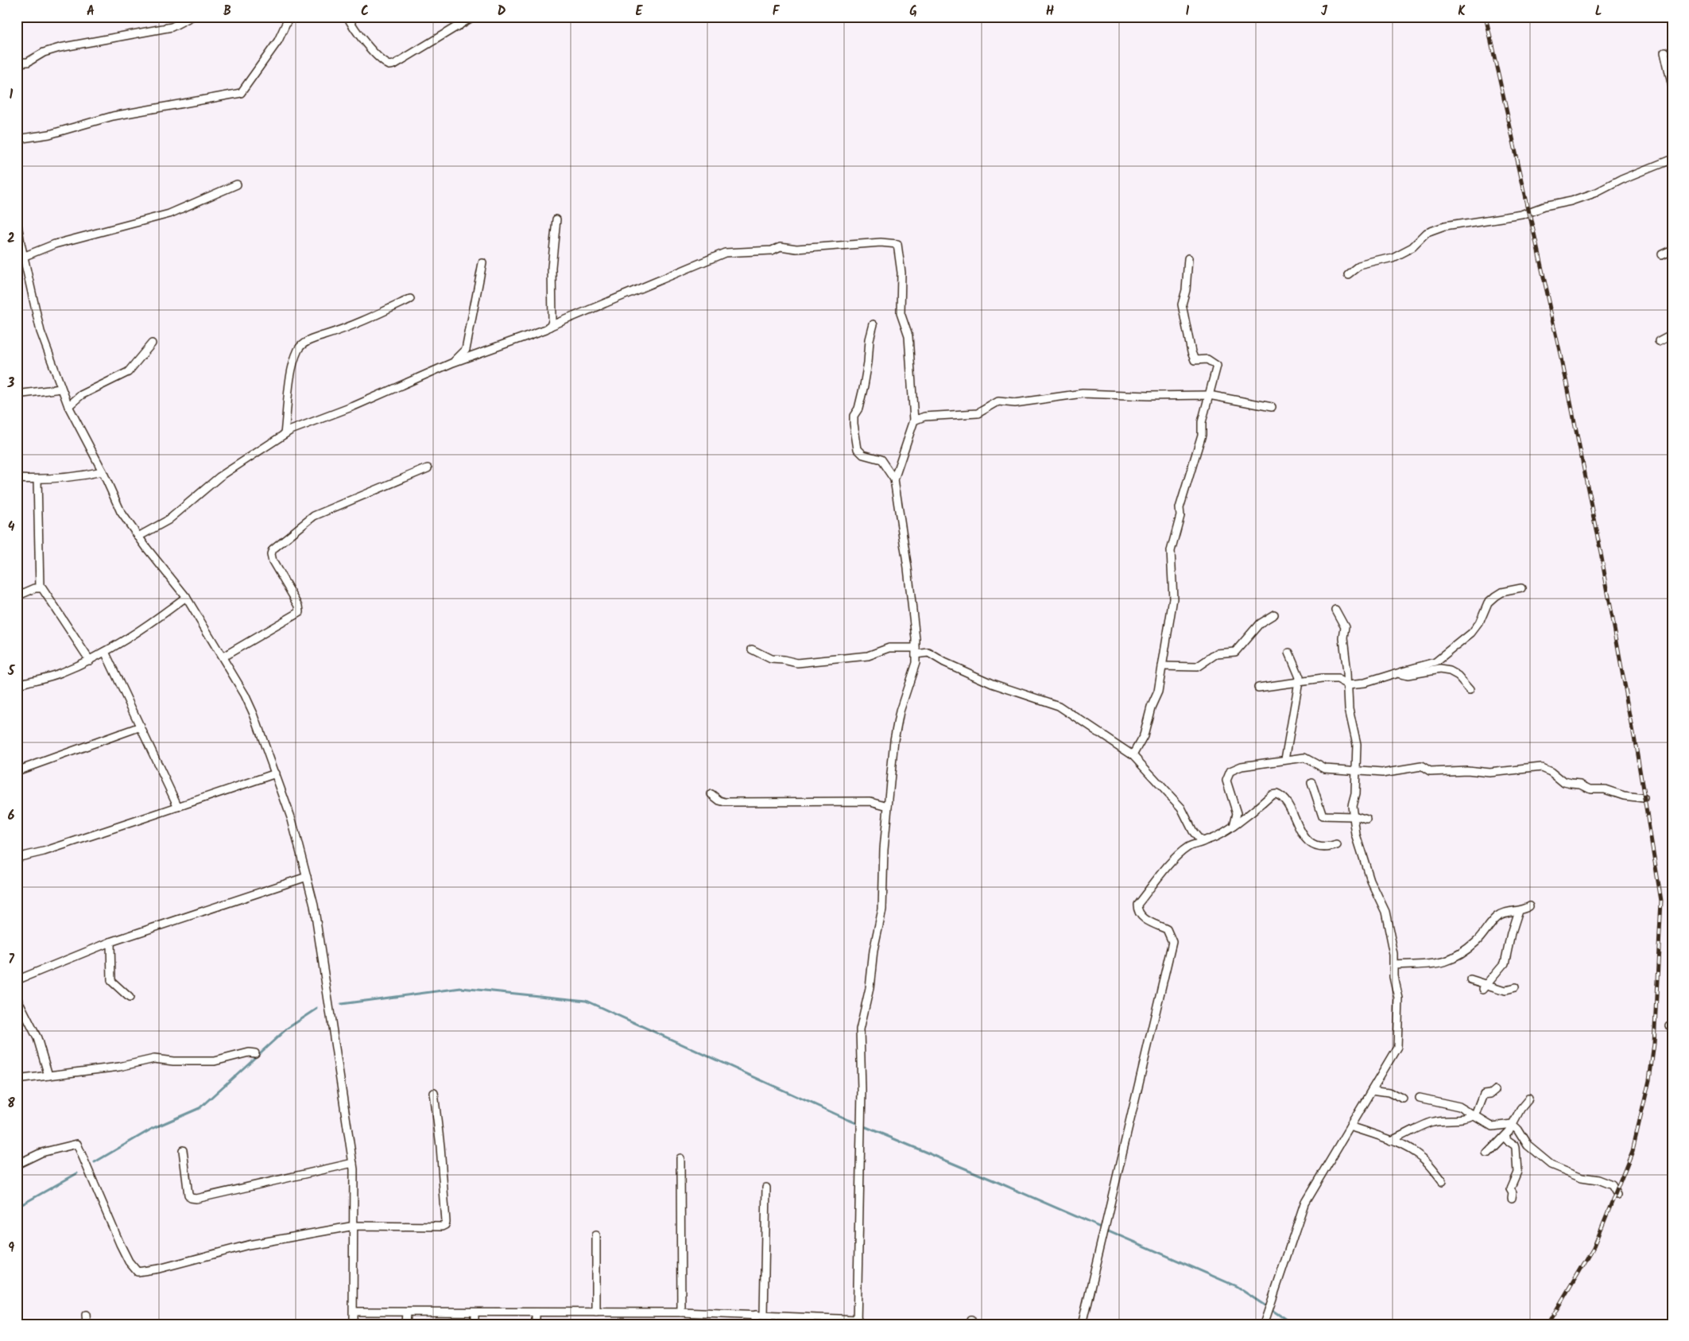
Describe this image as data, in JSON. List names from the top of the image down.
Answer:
{
  "grid": {
    "columns": [
      "A",
      "B",
      "C",
      "D",
      "E",
      "F",
      "G",
      "H",
      "I",
      "J",
      "K",
      "L"
    ],
    "rows": [
      "1",
      "2",
      "3",
      "4",
      "5",
      "6",
      "7",
      "8",
      "9"
    ]
  }
}
